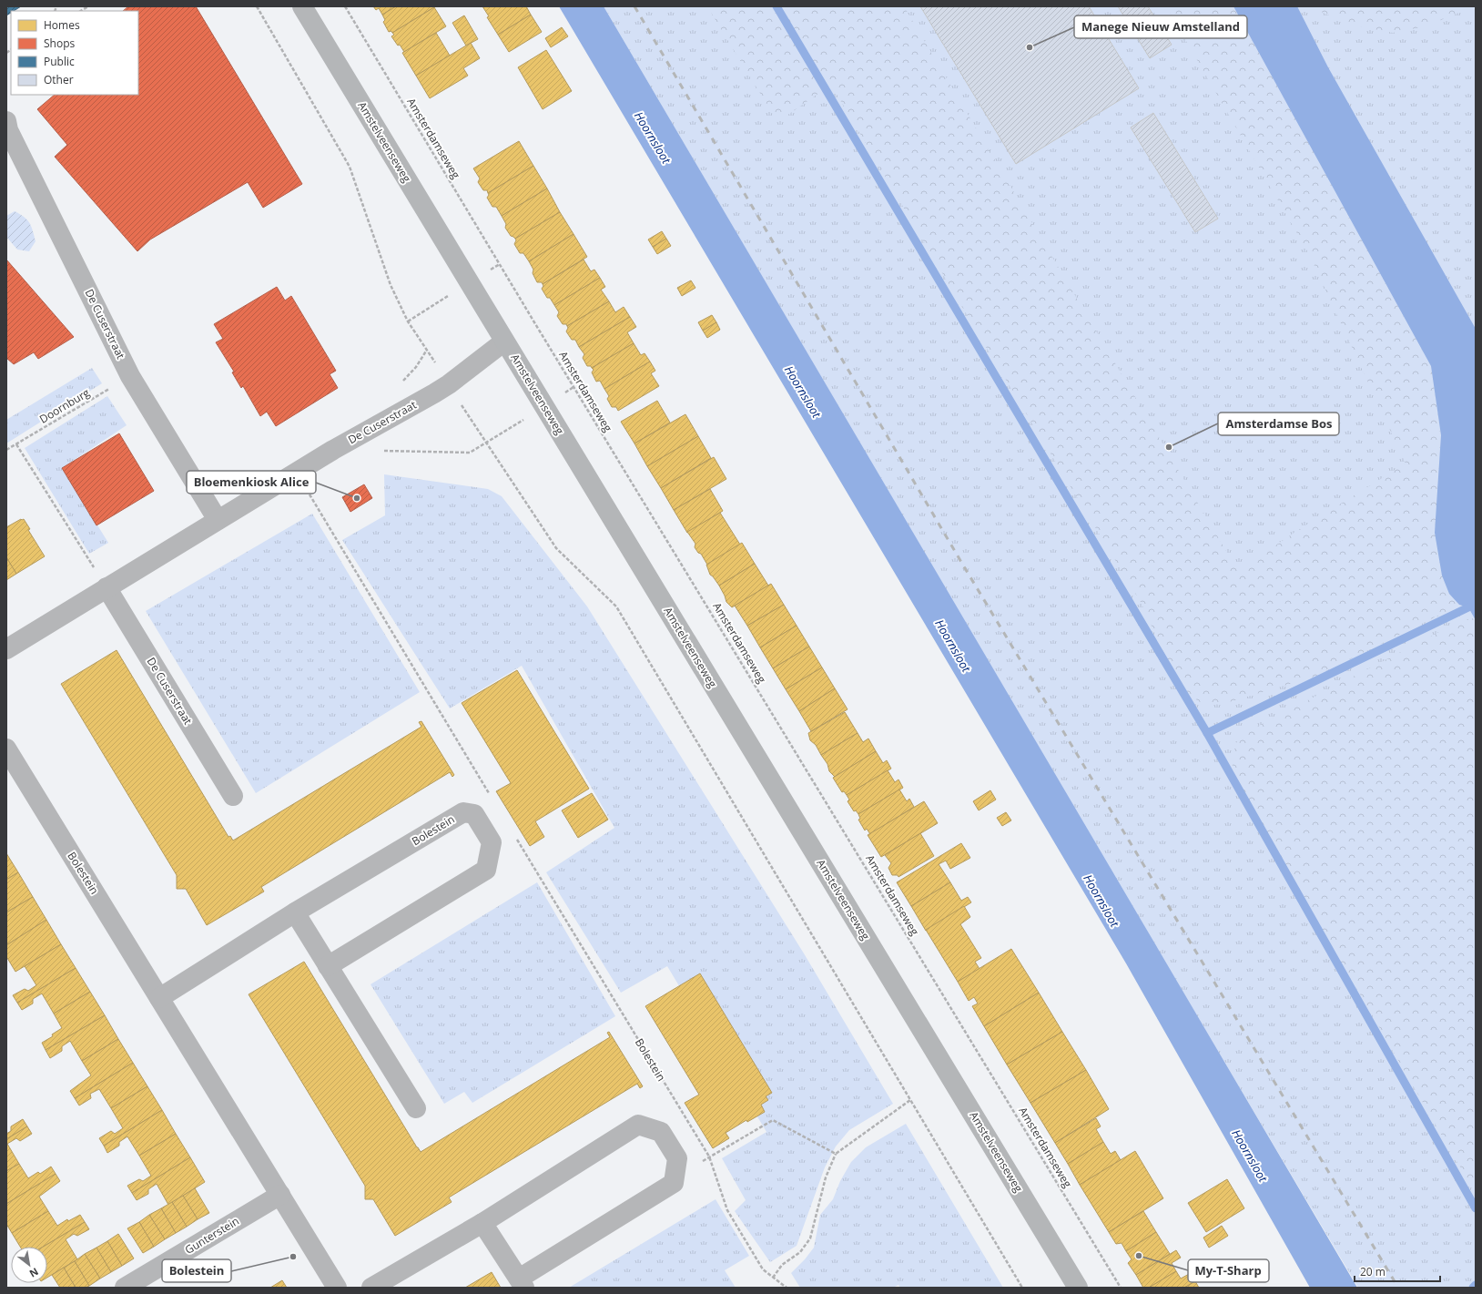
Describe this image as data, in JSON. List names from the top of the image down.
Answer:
{
  "streets": {
    "main road": ["Amstelveenseweg"],
    "street": ["De Cuserstraat", "Bolestein", "Gunterstein"],
    "path": ["Amsterdamseweg", "Doornburg"]
  },
  "crossings": [
    ["Amstelveenseweg", "De Cuserstraat"],
    ["De Cuserstraat", "Doornburg"],
    ["Bolestein", "Gunterstein"]
  ],
  "water": ["Hoornsloot"],
  "places": [
    "Manege Nieuw Amstelland",
    "Amsterdamse Bos",
    "Bloemenkiosk Alice",
    "My-T-Sharp",
    "Bolestein"
  ],
  "legend": [
    "Homes",
    "Shops",
    "Public",
    "Other"
  ],
  "scale_bar": "20 m",
  "north": "bottom right"
}
